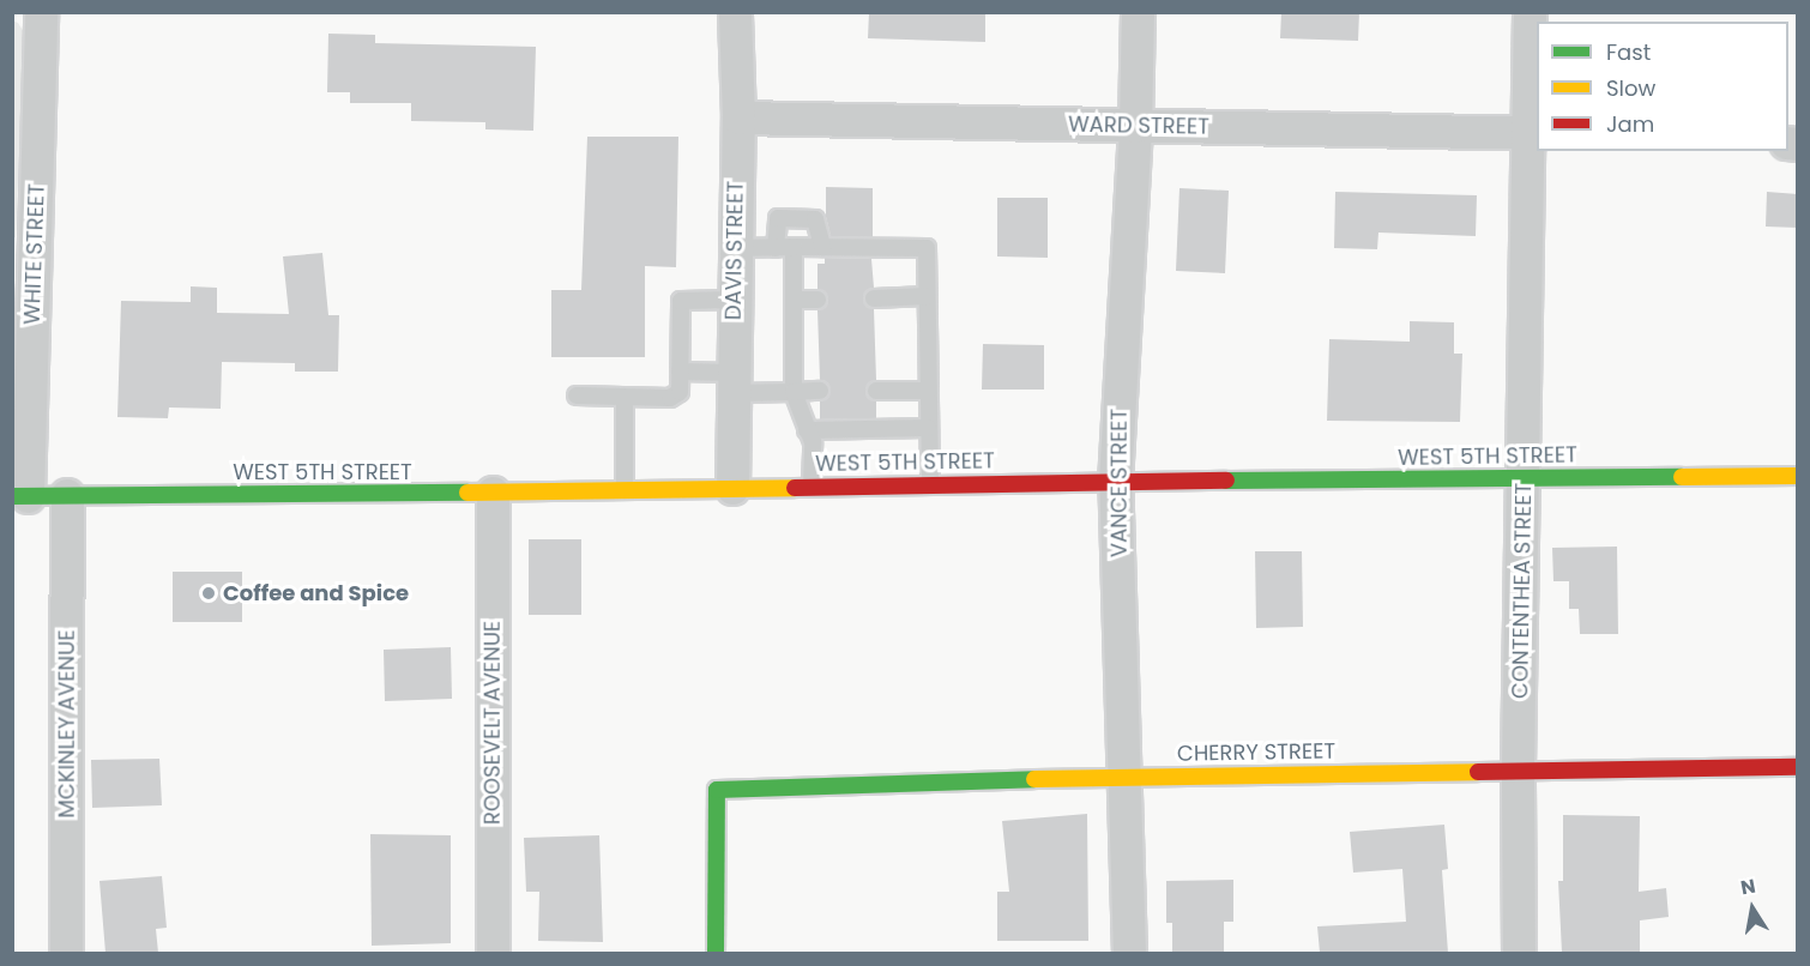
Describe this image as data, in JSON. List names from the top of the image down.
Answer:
{
  "streets": {
    "main road": ["WEST 5TH STREET", "CHERRY STREET"],
    "street": [
      "WARD STREET",
      "DAVIS STREET",
      "WHITE STREET",
      "VANCE STREET",
      "CONTENTHEA STREET",
      "ROOSEVELT AVENUE",
      "MCKINLEY AVENUE"
    ]
  },
  "crossings": [
    ["WARD STREET", "DAVIS STREET"],
    ["WARD STREET", "VANCE STREET"],
    ["WARD STREET", "CONTENTHEA STREET"],
    ["DAVIS STREET", "WEST 5TH STREET"],
    ["WHITE STREET", "WEST 5TH STREET"],
    ["WEST 5TH STREET", "VANCE STREET"],
    ["WEST 5TH STREET", "CONTENTHEA STREET"],
    ["WEST 5TH STREET", "ROOSEVELT AVENUE"],
    ["WEST 5TH STREET", "MCKINLEY AVENUE"],
    ["VANCE STREET", "CHERRY STREET"],
    ["CONTENTHEA STREET", "CHERRY STREET"]
  ],
  "places": ["Coffee and Spice"],
  "legend": ["Fast", "Slow", "Jam"],
  "north": "top"
}
